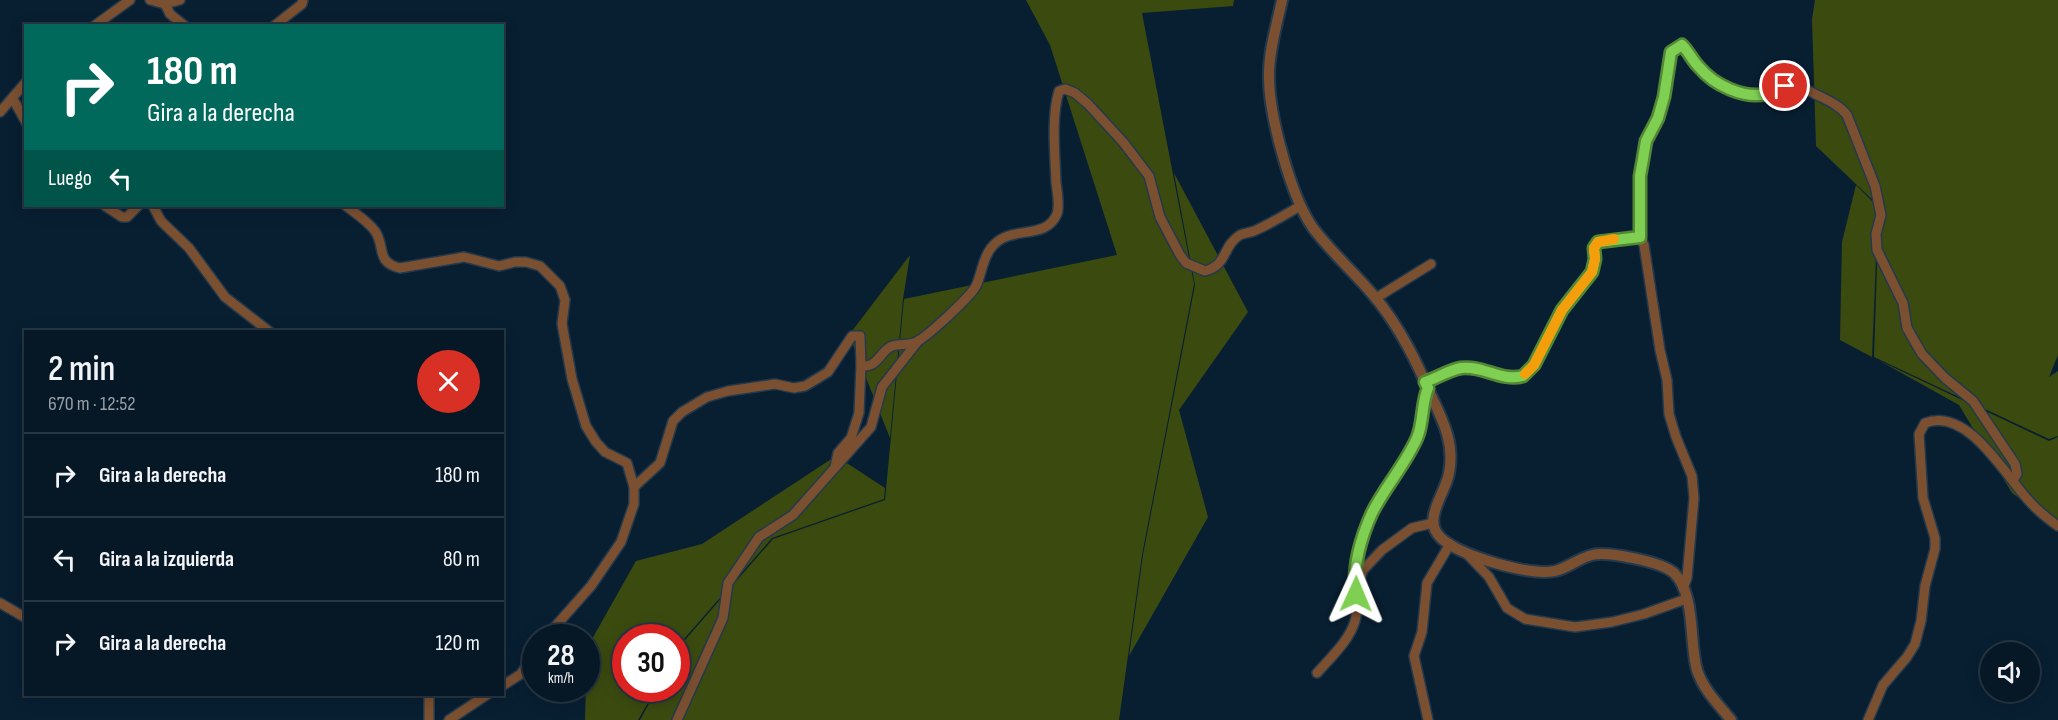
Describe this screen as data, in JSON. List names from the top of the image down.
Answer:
{
  "page": {
    "turn": ["180 m", "Gira a la derecha"],
    "then": "Luego",
    "heading": ["2 min", "670 m · 12:52"],
    "list": [
      {
        "name": "Gira a la derecha",
        "value": "180 m"
      },
      {
        "name": "Gira a la izquierda",
        "value": "80 m"
      },
      {
        "name": "Gira a la derecha",
        "value": "120 m"
      }
    ],
    "speed": "28 km/h",
    "limit": "30"
  }
}
